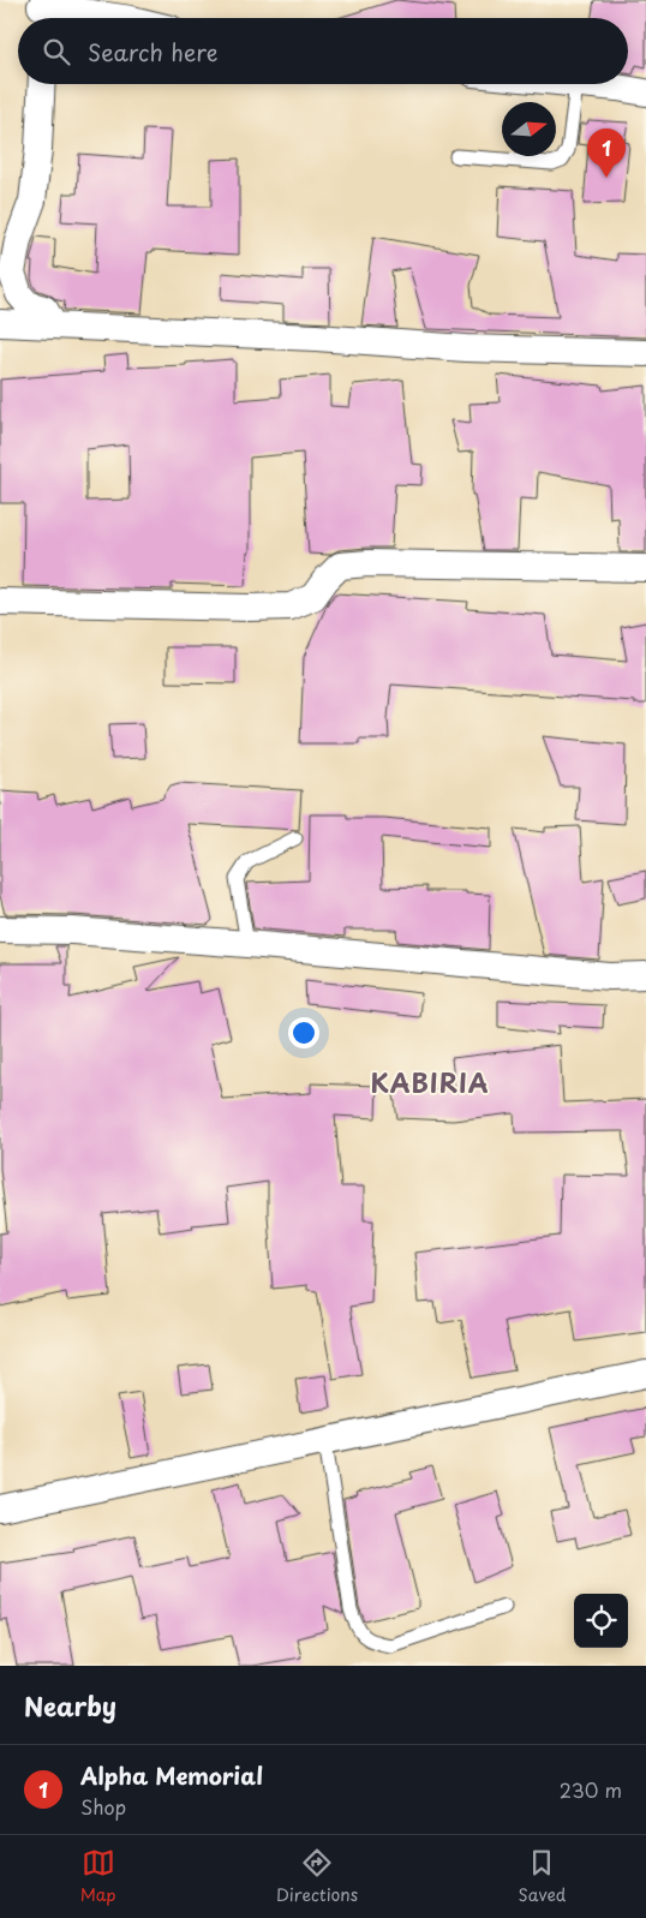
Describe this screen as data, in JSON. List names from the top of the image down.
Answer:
{
  "districts": ["KABIRIA"],
  "north": "right",
  "page": {
    "search": "Search here",
    "pins": "1",
    "heading": "Nearby",
    "list": [
      {
        "mark": "1",
        "name": "Alpha Memorial",
        "note": "Shop",
        "value": "230 m"
      }
    ],
    "nav": ["Map", "Directions", "Saved"]
  }
}
